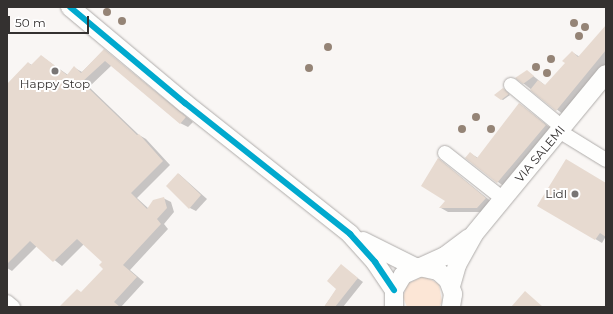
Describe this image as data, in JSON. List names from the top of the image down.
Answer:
{
  "streets": {
    "main road": ["VIA SALEMI"]
  },
  "places": ["Happy Stop", "Lidl"],
  "scale_bar": "50 m"
}
